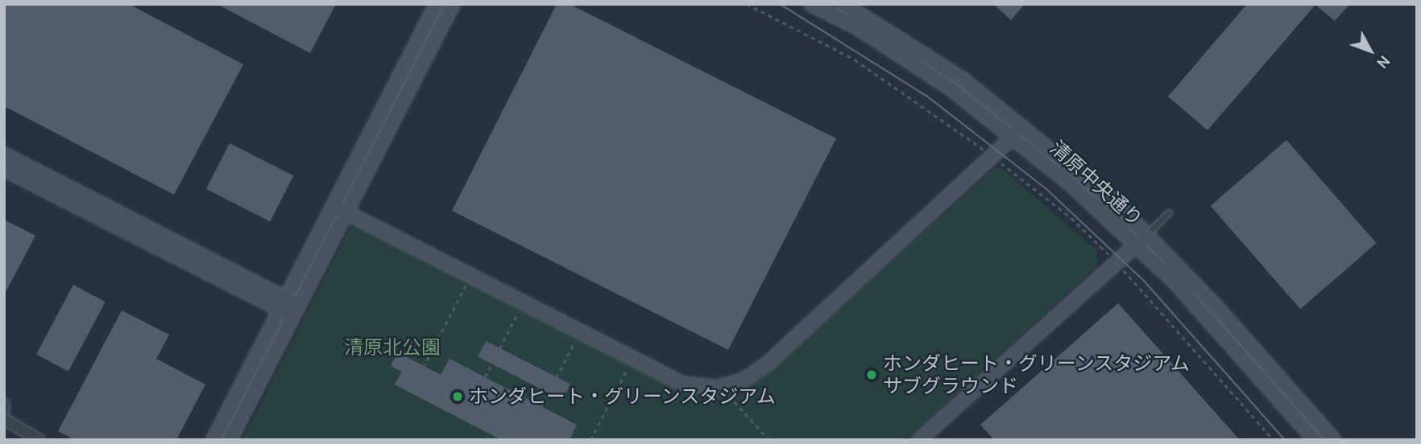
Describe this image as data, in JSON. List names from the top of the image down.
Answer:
{
  "streets": {
    "street": ["清原中央通り"]
  },
  "parks": ["清原北公園"],
  "places": ["ホンダヒート・グリーンスタジアム サブグラウンド", "ホンダヒート・グリーンスタジアム"],
  "north": "bottom right"
}
